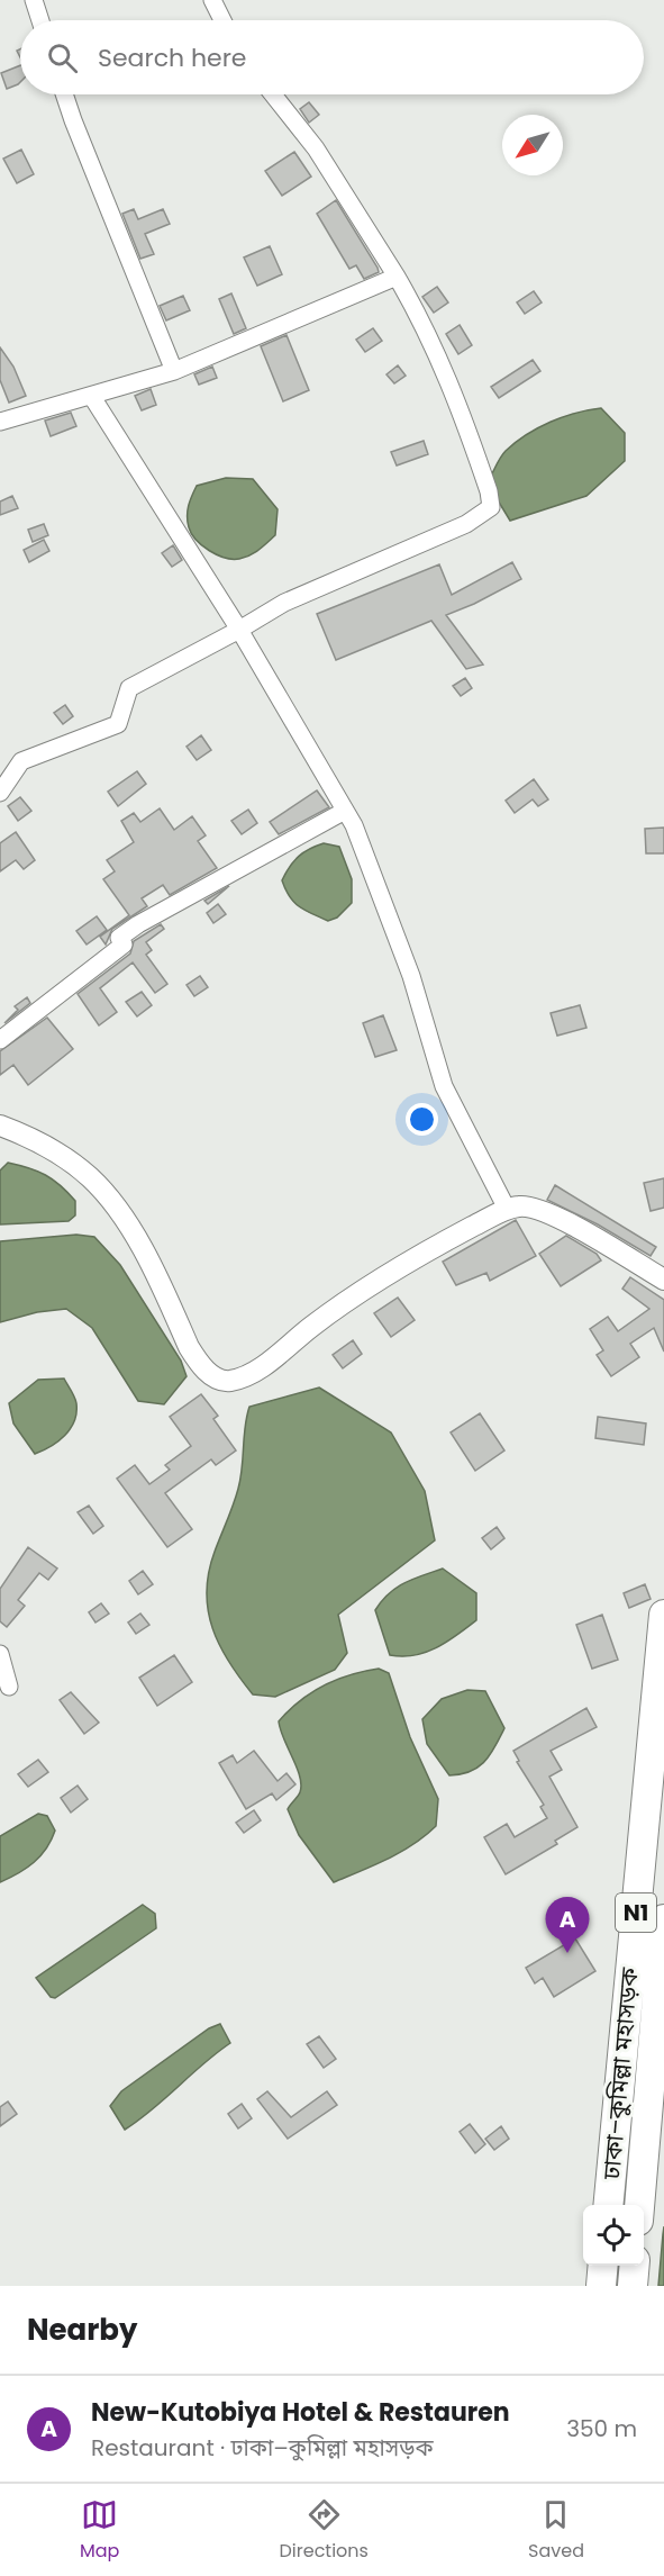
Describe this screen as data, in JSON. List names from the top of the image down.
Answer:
{
  "streets": {
    "highway": ["N1", "ঢাকা–কুমিল্লা মহাসড়ক"]
  },
  "north": "bottom left",
  "page": {
    "search": "Search here",
    "pins": "A",
    "heading": "Nearby",
    "list": [
      {
        "mark": "A",
        "name": "New-Kutobiya Hotel & Restauren",
        "note": "Restaurant · ঢাকা–কুমিল্লা মহাসড়ক",
        "value": "350 m"
      }
    ],
    "nav": ["Map", "Directions", "Saved"]
  }
}
